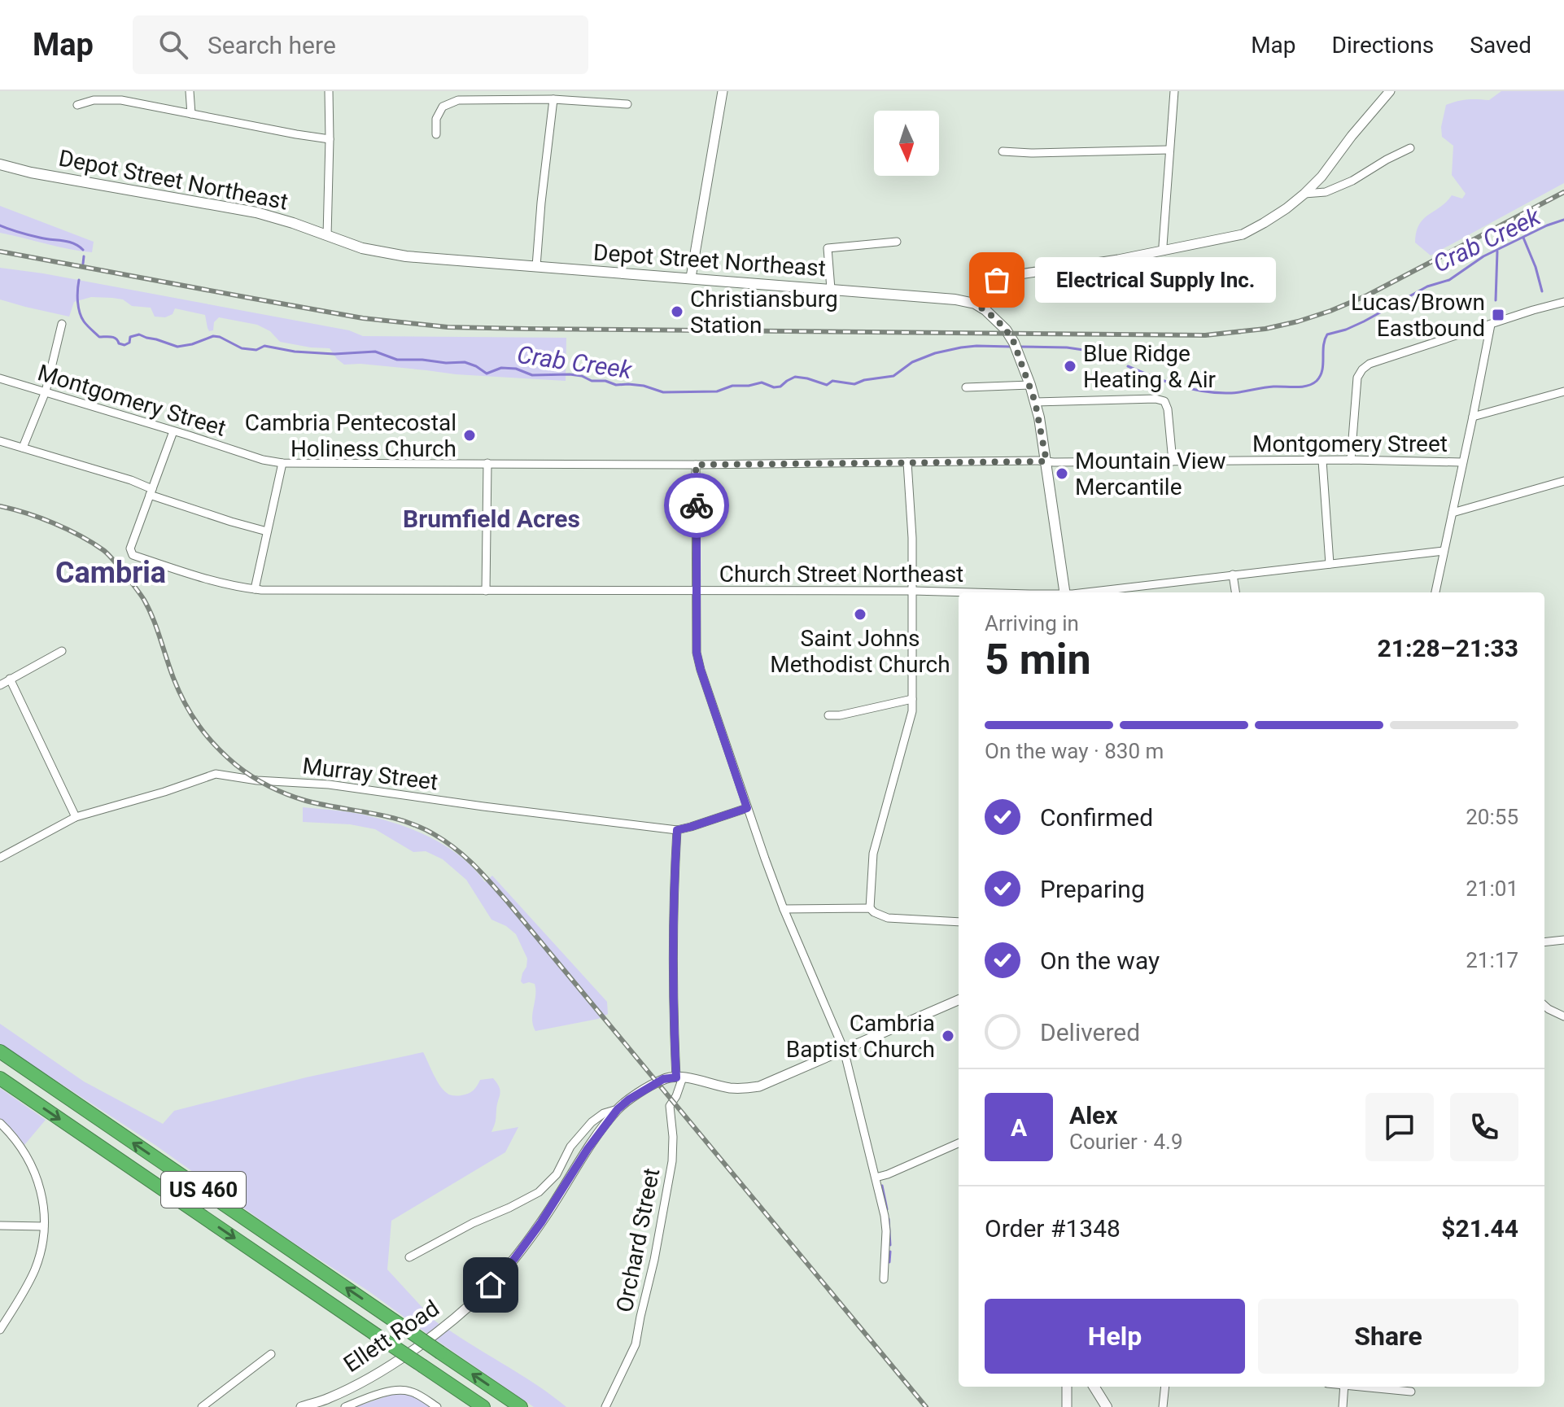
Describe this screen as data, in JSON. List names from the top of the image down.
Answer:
{
  "streets": {
    "highway": ["US 460"],
    "main road": ["Depot Street Northeast"],
    "street": [
      "Montgomery Street",
      "Church Street Northeast",
      "Murray Street",
      "Orchard Street",
      "Ellett Road"
    ]
  },
  "crossings": [
    ["Murray Street", "Orchard Street"],
    ["Orchard Street", "Ellett Road"]
  ],
  "districts": ["Brumfield Acres", "Cambria"],
  "water": ["Crab Creek"],
  "places": {
    "other": [
      "Electrical Supply Inc.",
      "Christiansburg Station",
      "Blue Ridge Heating & Air",
      "Cambria Pentecostal Holiness Church",
      "Mountain View Mercantile",
      "Saint Johns Methodist Church",
      "Cambria Baptist Church"
    ],
    "transit": ["Lucas/Brown Eastbound"]
  },
  "north": "bottom",
  "page": {
    "header": "Map",
    "search": "Search here",
    "nav": ["Map", "Directions", "Saved"],
    "bubble": "Electrical Supply Inc.",
    "heading": ["5 min", "Arriving in", "21:28–21:33"],
    "panel": [
      "Alex",
      "Courier · 4.9",
      "Order #1348",
      "$21.44"
    ],
    "bar": "On the way · 830 m",
    "list": [
      ["Confirmed", "20:55"],
      ["Preparing", "21:01"],
      ["On the way", "21:17"],
      "Delivered"
    ],
    "round": "A",
    "buttons": ["Help", "Share"]
  }
}
